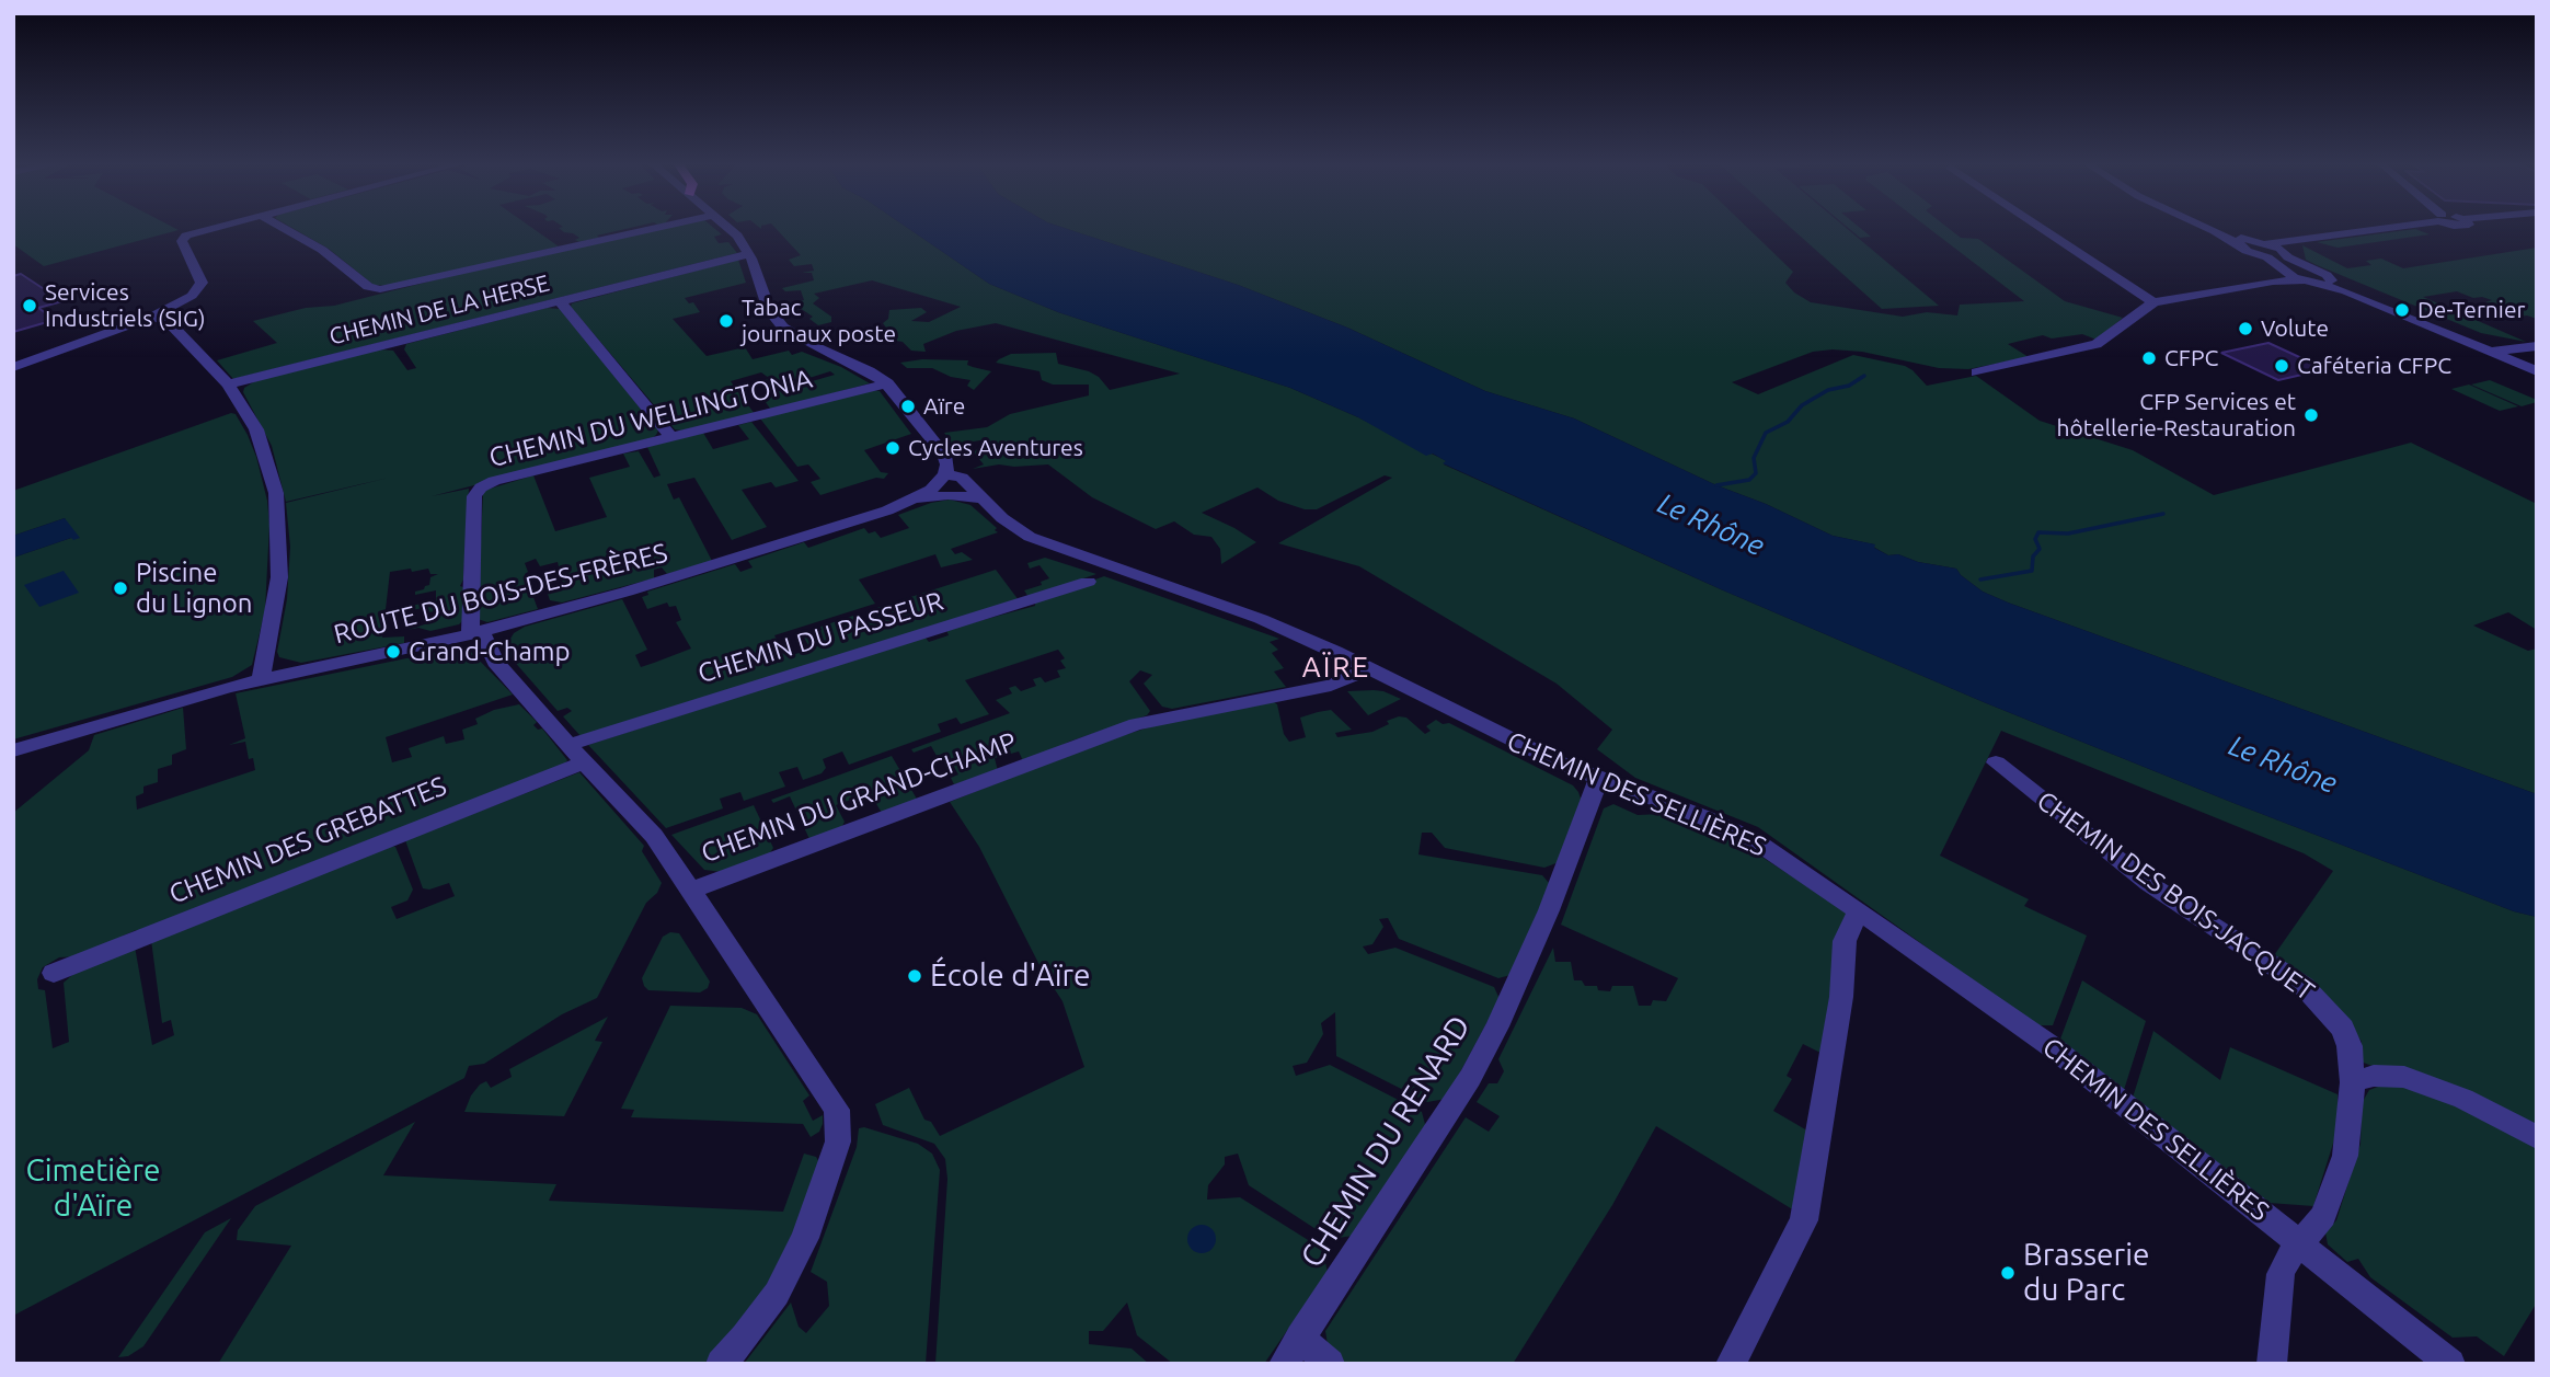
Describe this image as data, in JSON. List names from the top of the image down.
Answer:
{
  "streets": {
    "street": [
      "CHEMIN DE LA HERSE",
      "CHEMIN DU WELLINGTONIA",
      "ROUTE DU BOIS-DES-FRÈRES",
      "CHEMIN DU PASSEUR",
      "CHEMIN DES SELLIÈRES",
      "CHEMIN DU GRAND-CHAMP",
      "CHEMIN DES GREBATTES",
      "CHEMIN DES BOIS-JACQUET",
      "CHEMIN DU RENARD"
    ]
  },
  "crossings": [
    ["CHEMIN DU WELLINGTONIA", "ROUTE DU BOIS-DES-FRÈRES"],
    ["CHEMIN DU WELLINGTONIA", "CHEMIN DU GRAND-CHAMP"],
    ["ROUTE DU BOIS-DES-FRÈRES", "CHEMIN DES SELLIÈRES"],
    ["ROUTE DU BOIS-DES-FRÈRES", "CHEMIN DU GRAND-CHAMP"],
    ["CHEMIN DU PASSEUR", "CHEMIN DU GRAND-CHAMP"],
    ["CHEMIN DES SELLIÈRES", "CHEMIN DU GRAND-CHAMP"],
    ["CHEMIN DES SELLIÈRES", "CHEMIN DES BOIS-JACQUET"],
    ["CHEMIN DES SELLIÈRES", "CHEMIN DU RENARD"],
    ["CHEMIN DU GRAND-CHAMP", "CHEMIN DES GREBATTES"]
  ],
  "districts": ["AÏRE"],
  "water": ["Le Rhône"],
  "parks": ["Cimetière d'Aïre"],
  "places": [
    "Services Industriels (SIG)",
    "De-Ternier",
    "Tabac journaux poste",
    "Volute",
    "CFPC",
    "Caféteria CFPC",
    "Aïre",
    "CFP Services et hôtellerie-Restauration",
    "Cycles Aventures",
    "Piscine du Lignon",
    "Grand-Champ",
    "École d'Aïre",
    "Brasserie du Parc"
  ]
}
